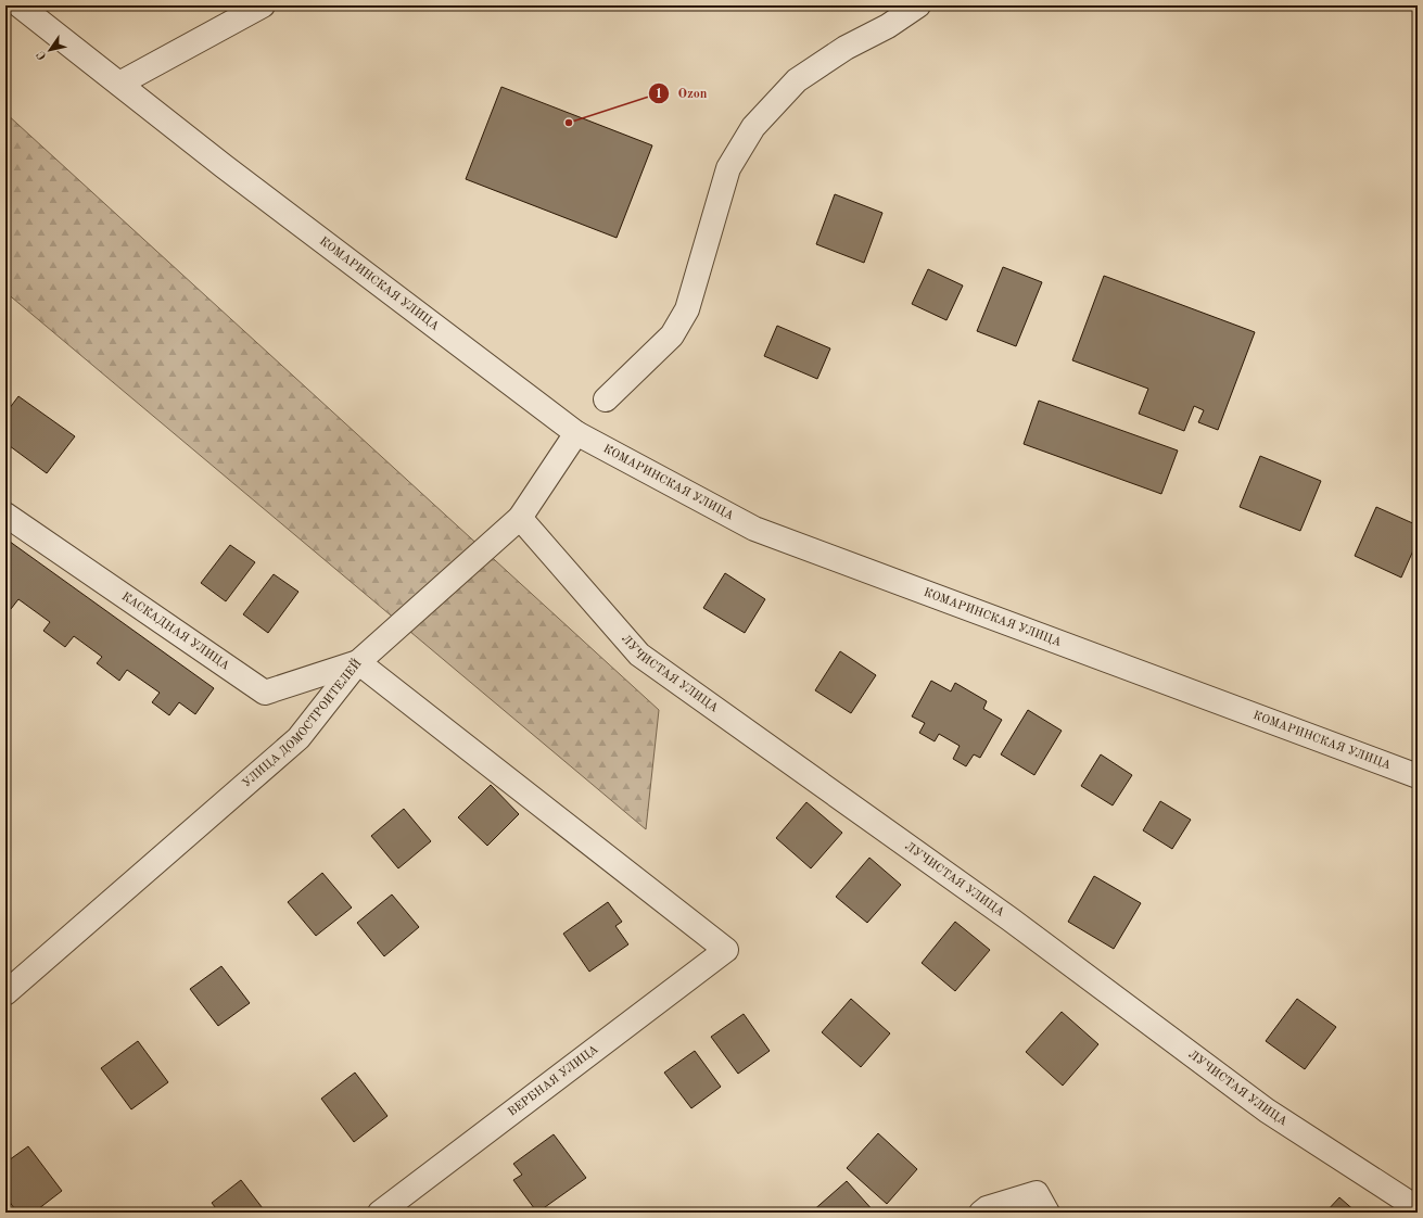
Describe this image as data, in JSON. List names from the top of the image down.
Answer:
{
  "streets": {
    "street": [
      "КОМАРИНСКАЯ УЛИЦА",
      "КАСКАДНАЯ УЛИЦА",
      "ЛУЧИСТАЯ УЛИЦА",
      "УЛИЦА ДОМОСТРОИТЕЛЕЙ",
      "ВЕРБНАЯ УЛИЦА"
    ]
  },
  "crossings": [
    ["КОМАРИНСКАЯ УЛИЦА", "УЛИЦА ДОМОСТРОИТЕЛЕЙ"],
    ["КАСКАДНАЯ УЛИЦА", "УЛИЦА ДОМОСТРОИТЕЛЕЙ"],
    ["КАСКАДНАЯ УЛИЦА", "ВЕРБНАЯ УЛИЦА"],
    ["ЛУЧИСТАЯ УЛИЦА", "УЛИЦА ДОМОСТРОИТЕЛЕЙ"],
    ["УЛИЦА ДОМОСТРОИТЕЛЕЙ", "ВЕРБНАЯ УЛИЦА"]
  ],
  "places": ["Ozon"],
  "north": "bottom left"
}
